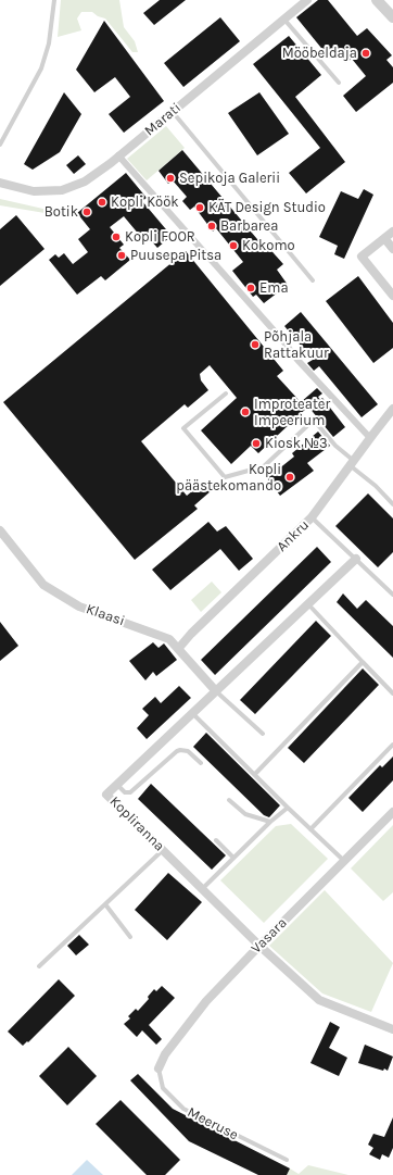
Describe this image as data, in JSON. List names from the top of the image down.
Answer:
{
  "streets": {
    "street": [
      "Marati",
      "Ankru",
      "Klaasi",
      "Kopliranna",
      "Vasara"
    ],
    "lane": ["Meeruse"]
  },
  "crossings": [
    ["Ankru", "Klaasi"],
    ["Klaasi", "Kopliranna"],
    ["Kopliranna", "Vasara"],
    ["Vasara", "Meeruse"]
  ],
  "places": [
    "Mööbeldaja",
    "Sepikoja Galerii",
    "Kopli Köök",
    "KÄT Design Studio",
    "Botik",
    "Barbarea",
    "Kopli FOOR",
    "Kokomo",
    "Puusepa Pitsa",
    "Ema",
    "Põhjala Rattakuur",
    "Improteater Impeerium",
    "Kiosk №3",
    "Kopli päästekomando"
  ]
}
